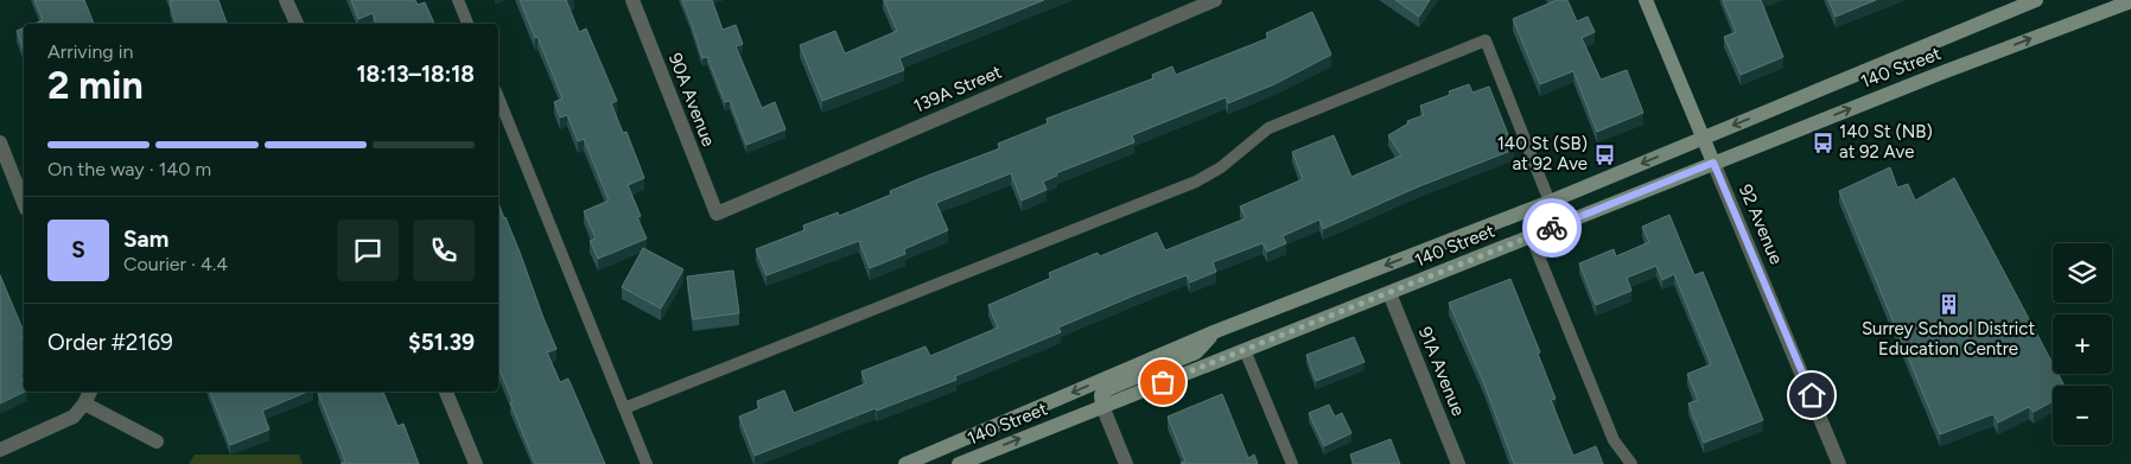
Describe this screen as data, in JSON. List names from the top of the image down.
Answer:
{
  "streets": {
    "main road": ["140 Street", "92 Avenue"],
    "street": ["139A Street", "90A Avenue", "91A Avenue"]
  },
  "crossings": [
    ["140 Street", "92 Avenue"],
    ["140 Street", "91A Avenue"],
    ["139A Street", "90A Avenue"]
  ],
  "places": {
    "bus stop": ["140 St (NB) at 92 Ave", "140 St (SB) at 92 Ave"],
    "building": ["Surrey School District Education Centre"]
  },
  "page": {
    "heading": ["2 min", "Arriving in", "18:13–18:18"],
    "panel": [
      "Sam",
      "Courier · 4.4",
      "Order #2169",
      "$51.39"
    ],
    "bar": "On the way · 140 m",
    "round": "S",
    "map_buttons": ["+", "−"]
  }
}
